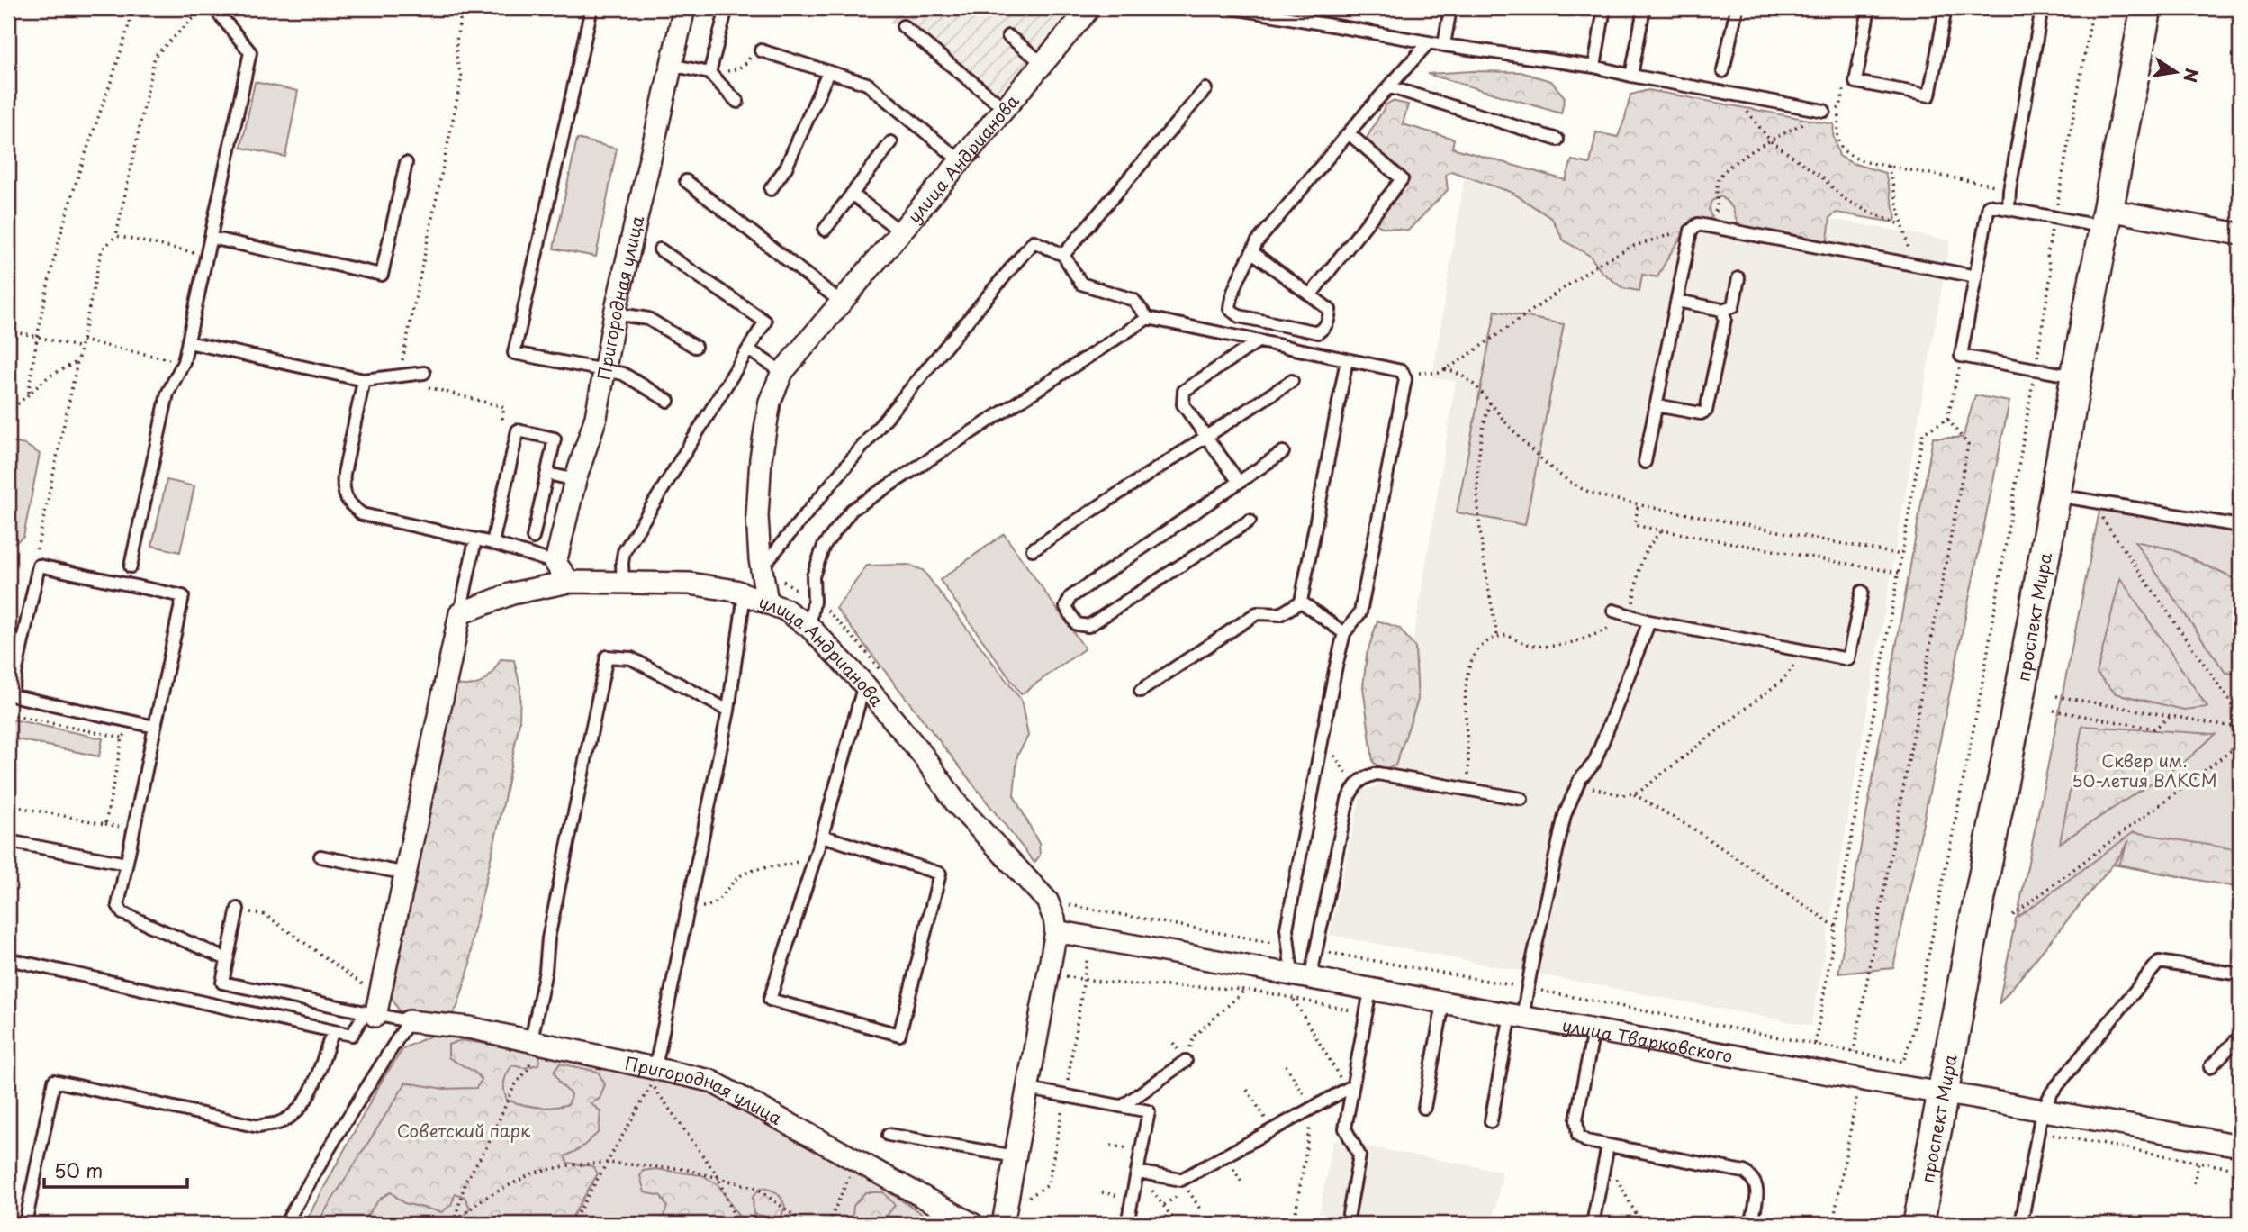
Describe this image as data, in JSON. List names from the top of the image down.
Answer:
{
  "streets": {
    "main road": ["проспект Мира"],
    "street": ["улица Андрианова", "Пригородная улица", "улица Тварковского"]
  },
  "crossings": [
    ["улица Андрианова", "улица Тварковского"],
    ["проспект Мира", "улица Тварковского"]
  ],
  "parks": ["Сквер им. 50-летия ВЛКСМ", "Советский парк"],
  "scale_bar": "50 m",
  "north": "right"
}
